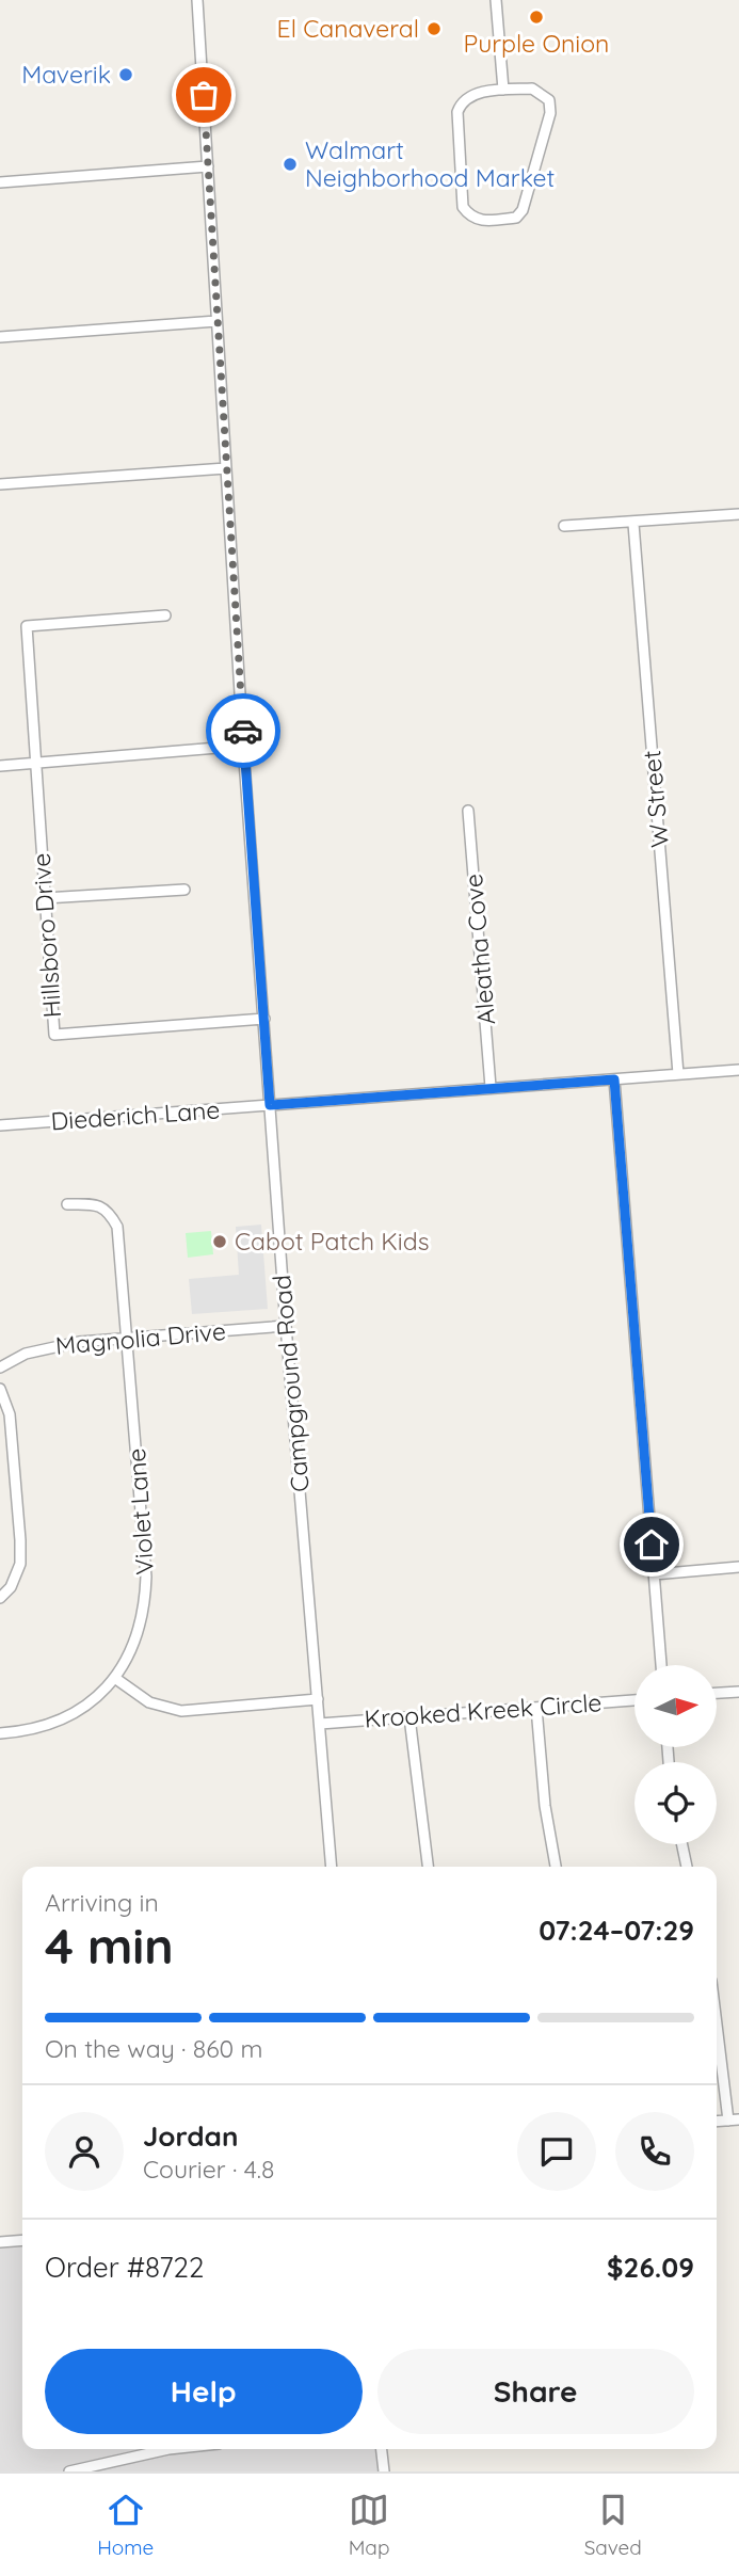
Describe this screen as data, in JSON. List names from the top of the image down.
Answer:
{
  "streets": {
    "street": [
      "W Street",
      "Hillsboro Drive",
      "Aleatha Cove",
      "Diederich Lane",
      "Magnolia Drive",
      "Campground Road",
      "Violet Lane",
      "Krooked Kreek Circle"
    ]
  },
  "crossings": [
    ["W Street", "Diederich Lane"],
    ["Hillsboro Drive", "Campground Road"],
    ["Aleatha Cove", "Diederich Lane"],
    ["Diederich Lane", "Campground Road"],
    ["Magnolia Drive", "Campground Road"],
    ["Magnolia Drive", "Violet Lane"],
    ["Campground Road", "Krooked Kreek Circle"]
  ],
  "places": [
    "Purple Onion",
    "El Canaveral",
    "Maverik",
    "Walmart Neighborhood Market",
    "Cabot Patch Kids"
  ],
  "north": "right",
  "page": {
    "heading": ["4 min", "Arriving in", "07:24–07:29"],
    "panel": [
      "Jordan",
      "Courier · 4.8",
      "Order #8722",
      "$26.09"
    ],
    "bar": "On the way · 860 m",
    "buttons": ["Help", "Share"],
    "tabs": ["Home", "Map", "Saved"]
  }
}
